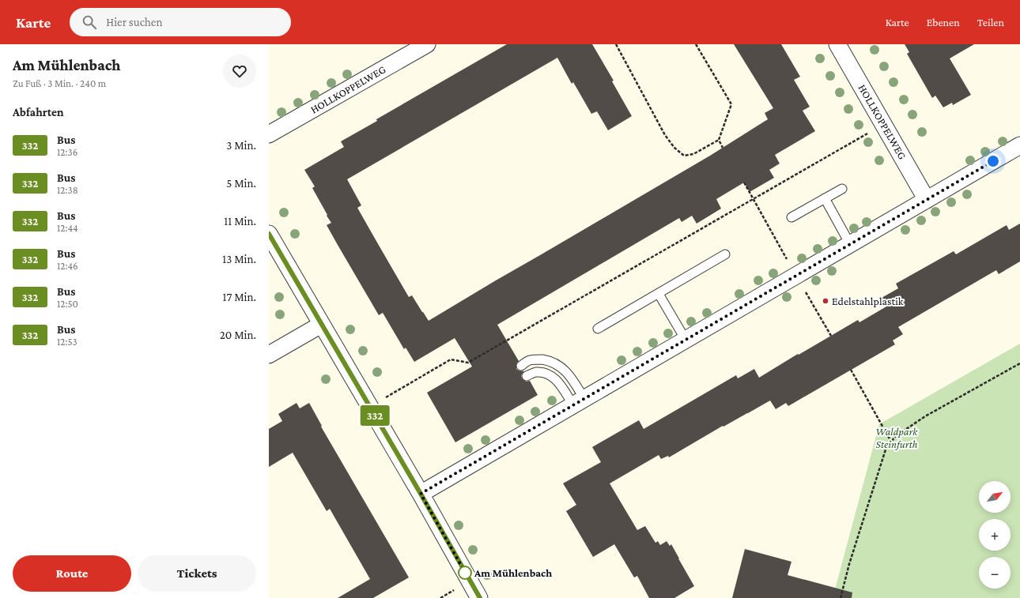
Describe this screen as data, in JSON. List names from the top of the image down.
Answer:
{
  "streets": {
    "street": ["HOLLKOPPELWEG"]
  },
  "parks": ["Waldpark Steinfurth"],
  "places": ["Edelstahlplastik", "Am Mühlenbach"],
  "lines": ["bus line 332"],
  "north": "top right",
  "page": {
    "header": "Karte",
    "search": "Hier suchen",
    "nav": ["Karte", "Ebenen", "Teilen"],
    "heading": [
      ["Am Mühlenbach", "Zu Fuß · 3 Min. · 240 m"],
      "Abfahrten"
    ],
    "on_map": "332",
    "list": [
      {
        "mark": "332",
        "name": "Bus",
        "note": "12:36",
        "value": "3 Min."
      },
      {
        "mark": "332",
        "name": "Bus",
        "note": "12:38",
        "value": "5 Min."
      },
      {
        "mark": "332",
        "name": "Bus",
        "note": "12:44",
        "value": "11 Min."
      },
      {
        "mark": "332",
        "name": "Bus",
        "note": "12:46",
        "value": "13 Min."
      },
      {
        "mark": "332",
        "name": "Bus",
        "note": "12:50",
        "value": "17 Min."
      },
      {
        "mark": "332",
        "name": "Bus",
        "note": "12:53",
        "value": "20 Min."
      }
    ],
    "map_buttons": ["+", "−"],
    "buttons": ["Route", "Tickets"]
  }
}
